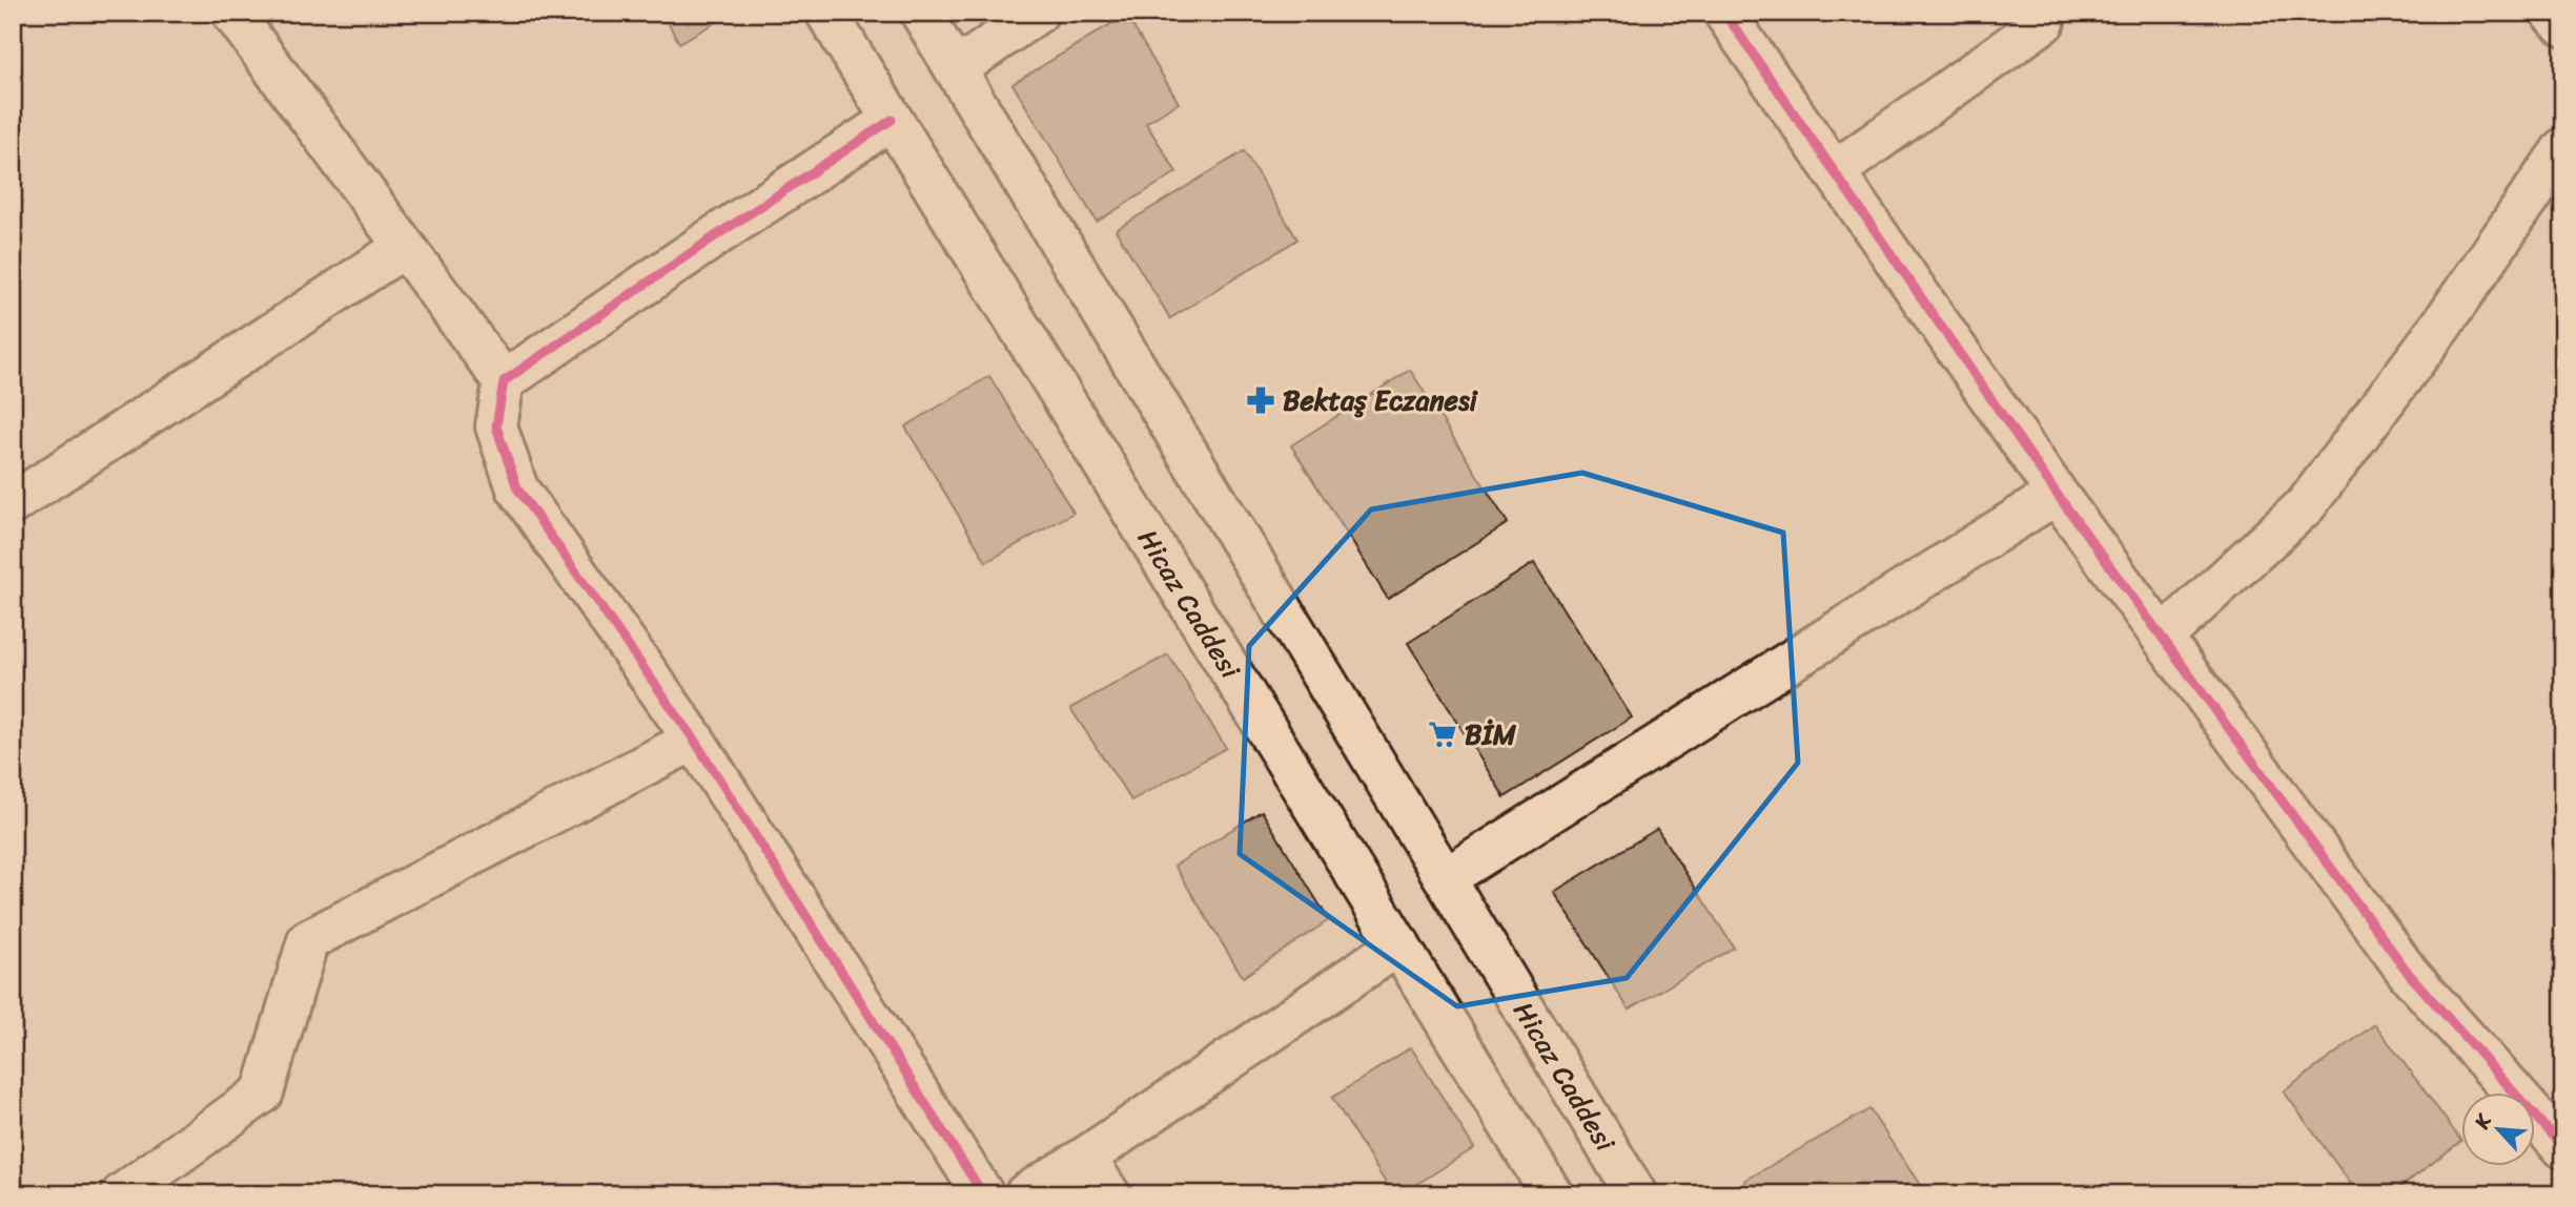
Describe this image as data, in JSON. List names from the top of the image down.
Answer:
{
  "streets": {
    "street": ["Hicaz Caddesi"]
  },
  "places": {
    "pharmacy": ["Bektaş Eczanesi"],
    "supermarket": ["BİM"]
  },
  "north": "top left"
}
